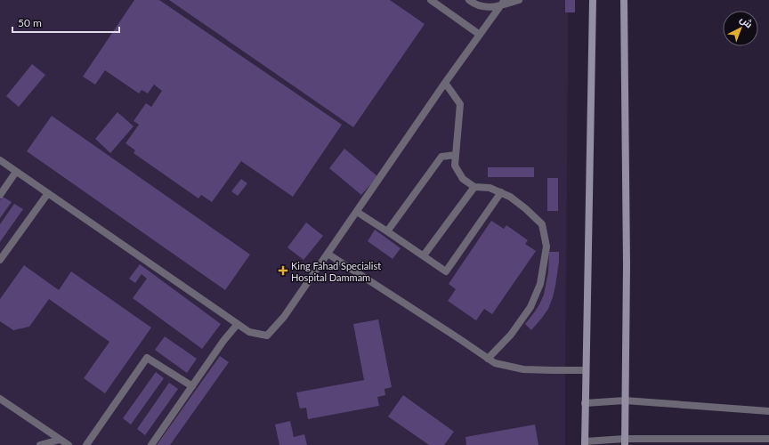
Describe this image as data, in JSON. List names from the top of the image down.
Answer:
{
  "places": {
    "health": ["King Fahad Specialist Hospital Dammam"]
  },
  "scale_bar": "50 m",
  "north": "top right"
}
